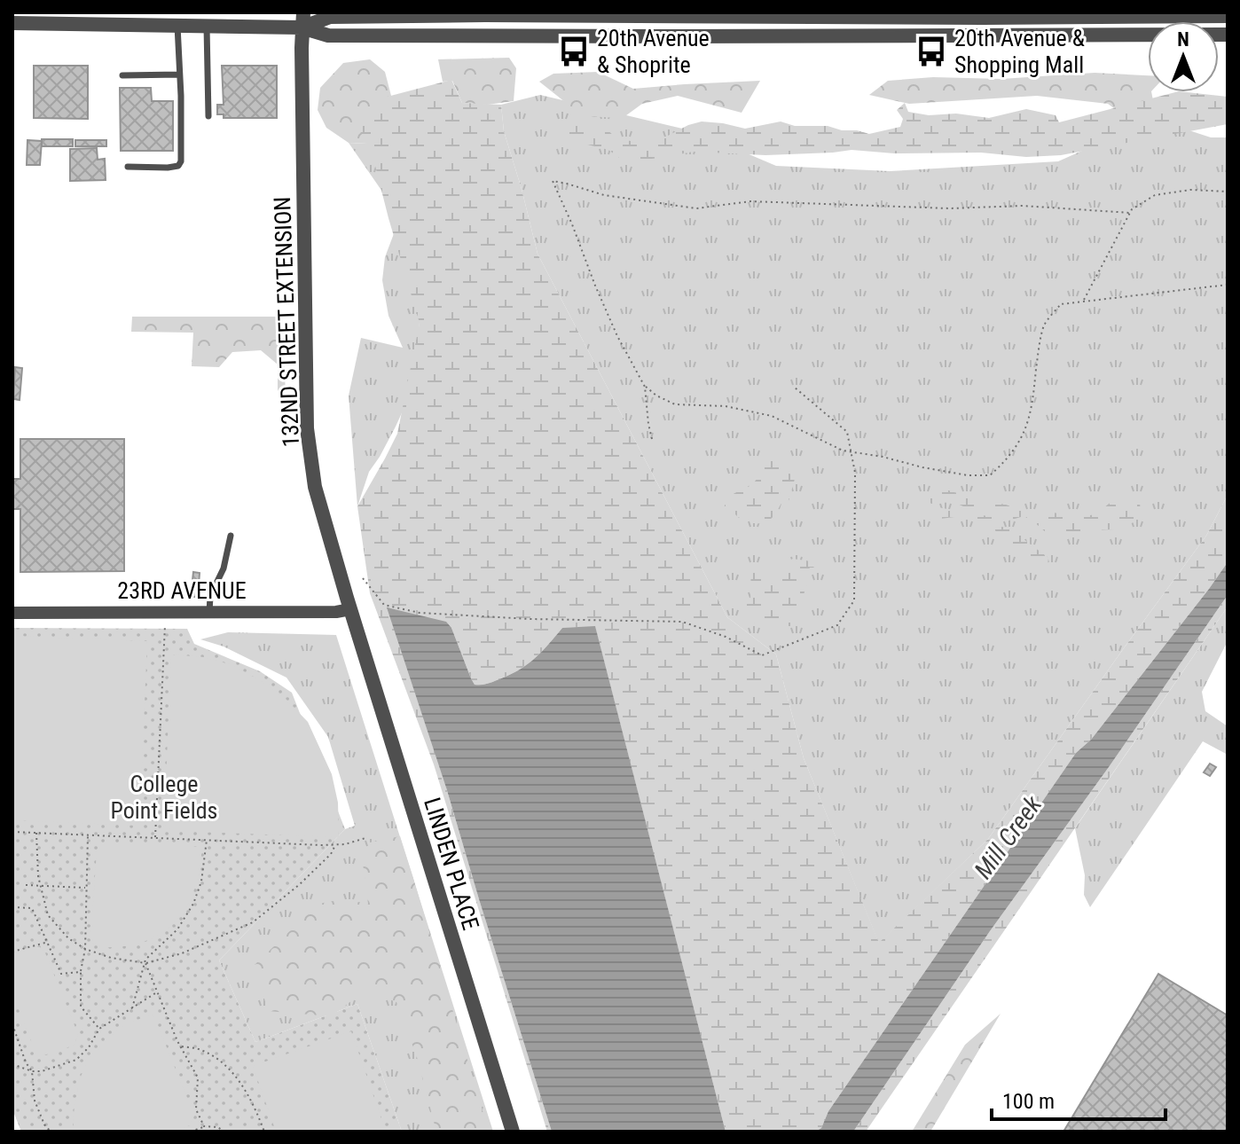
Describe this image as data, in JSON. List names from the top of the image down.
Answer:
{
  "streets": {
    "street": ["132ND STREET EXTENSION", "23RD AVENUE", "LINDEN PLACE"]
  },
  "crossings": [
    ["132ND STREET EXTENSION", "23RD AVENUE"],
    ["132ND STREET EXTENSION", "LINDEN PLACE"],
    ["23RD AVENUE", "LINDEN PLACE"]
  ],
  "water": ["Mill Creek"],
  "parks": ["College Point Fields"],
  "places": {
    "bus stop": ["20th Avenue & Shoprite", "20th Avenue & Shopping Mall"]
  },
  "scale_bar": "100 m",
  "north": "top"
}
